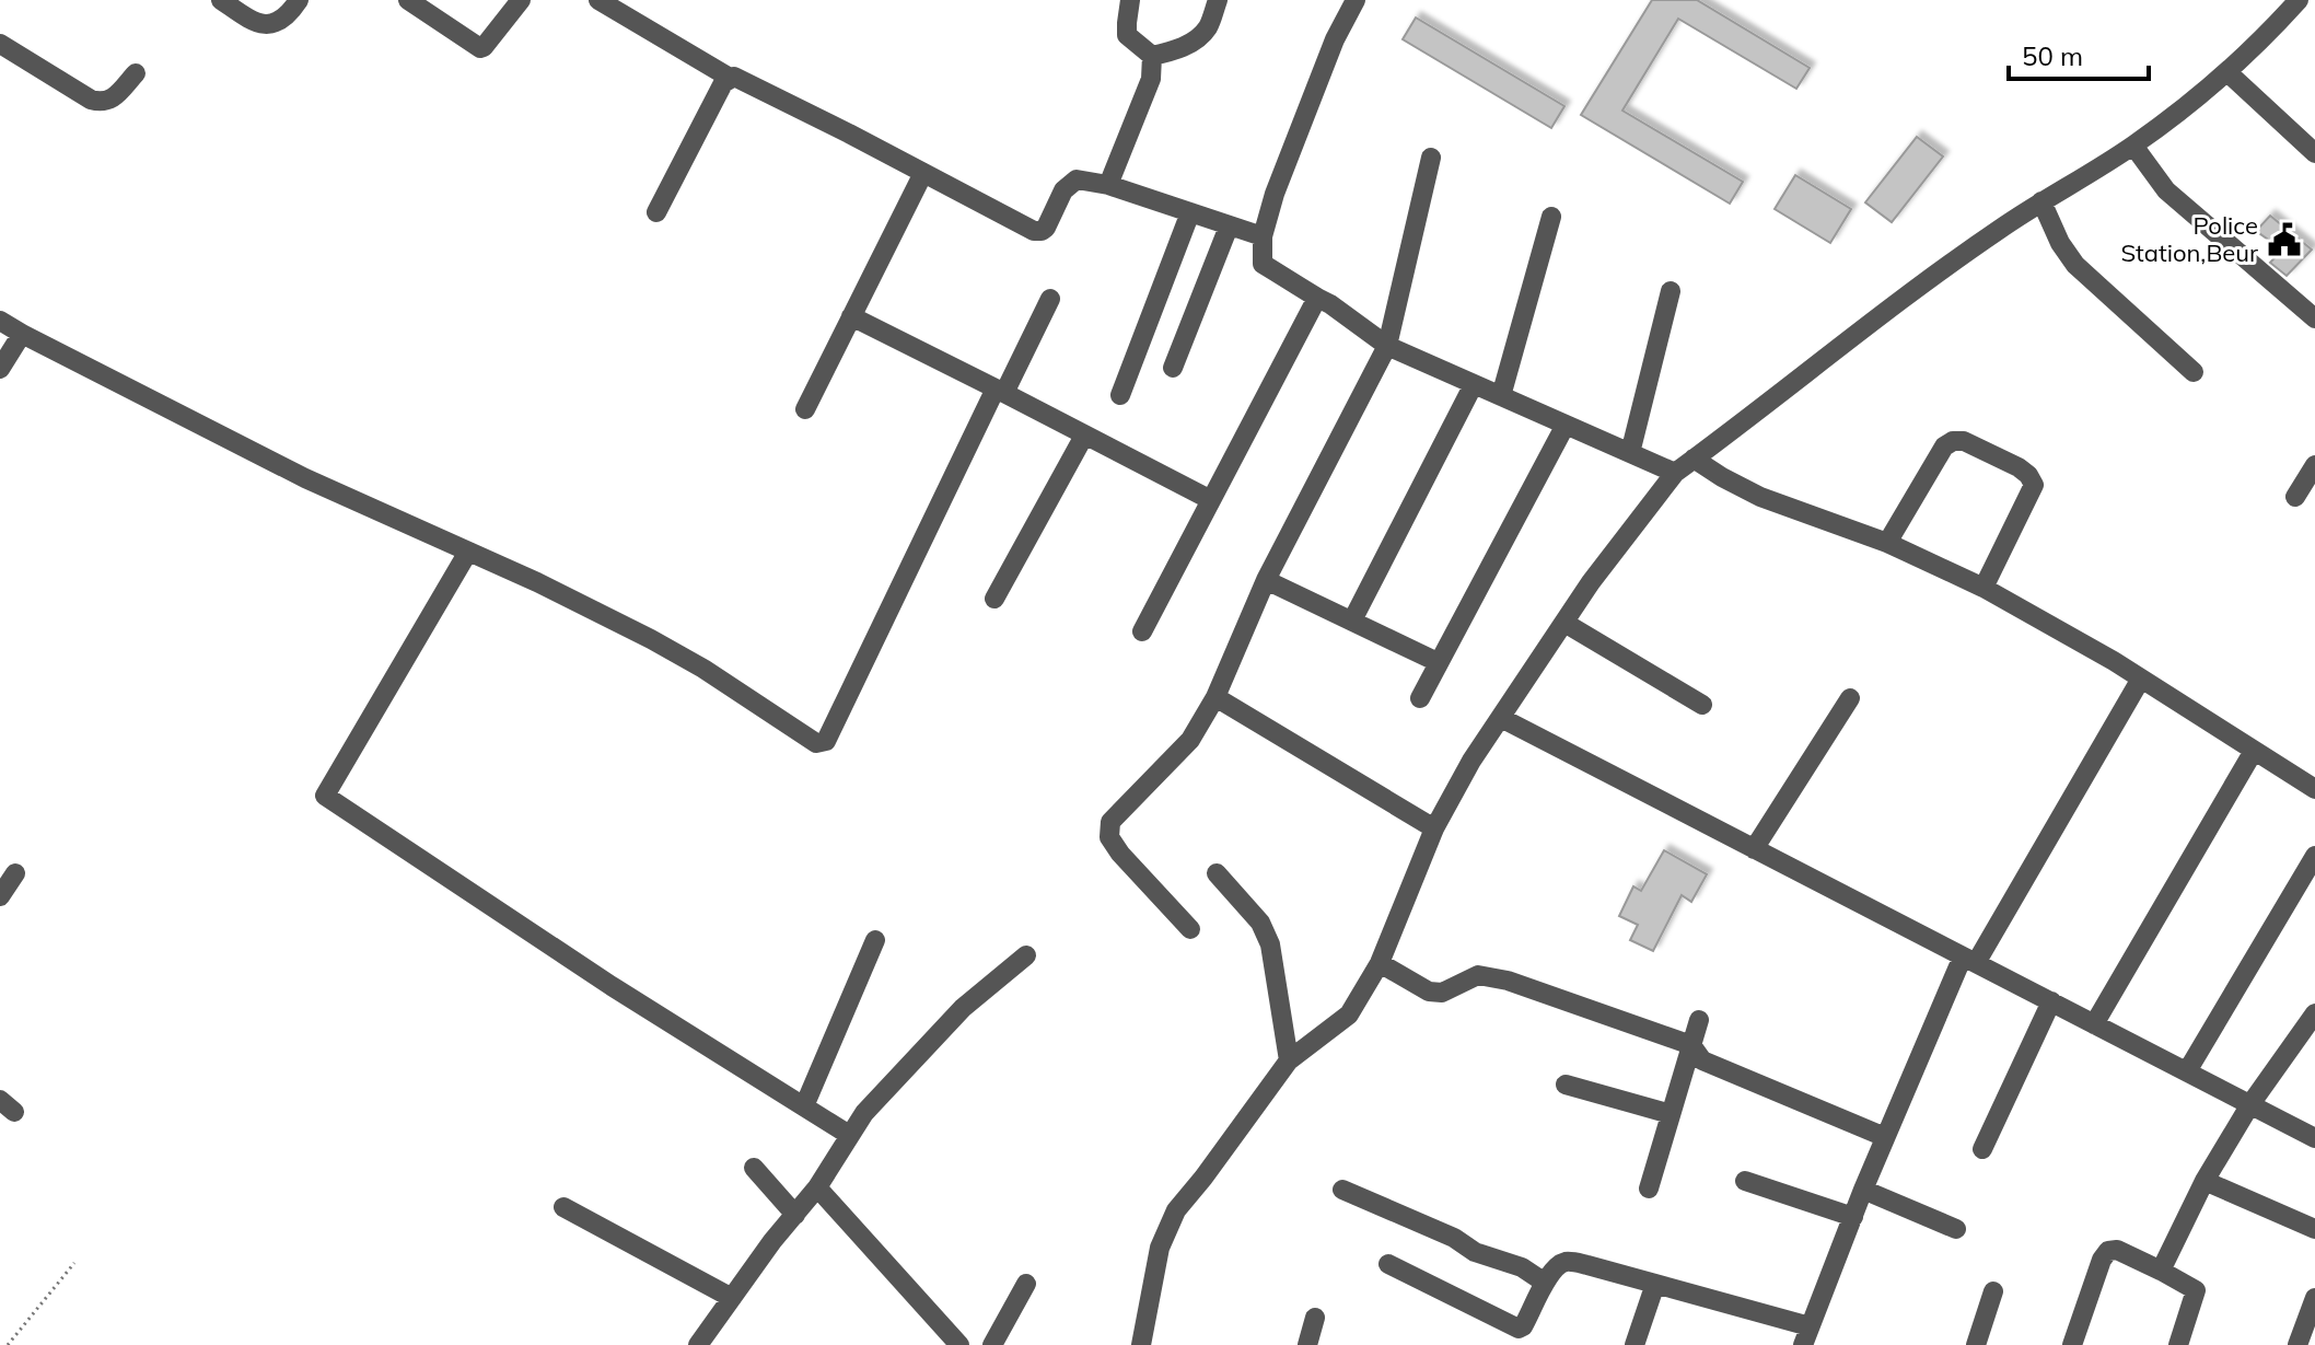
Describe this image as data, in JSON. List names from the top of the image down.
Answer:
{
  "places": {
    "public building": ["Police Station,Beur"]
  },
  "scale_bar": "50 m"
}
